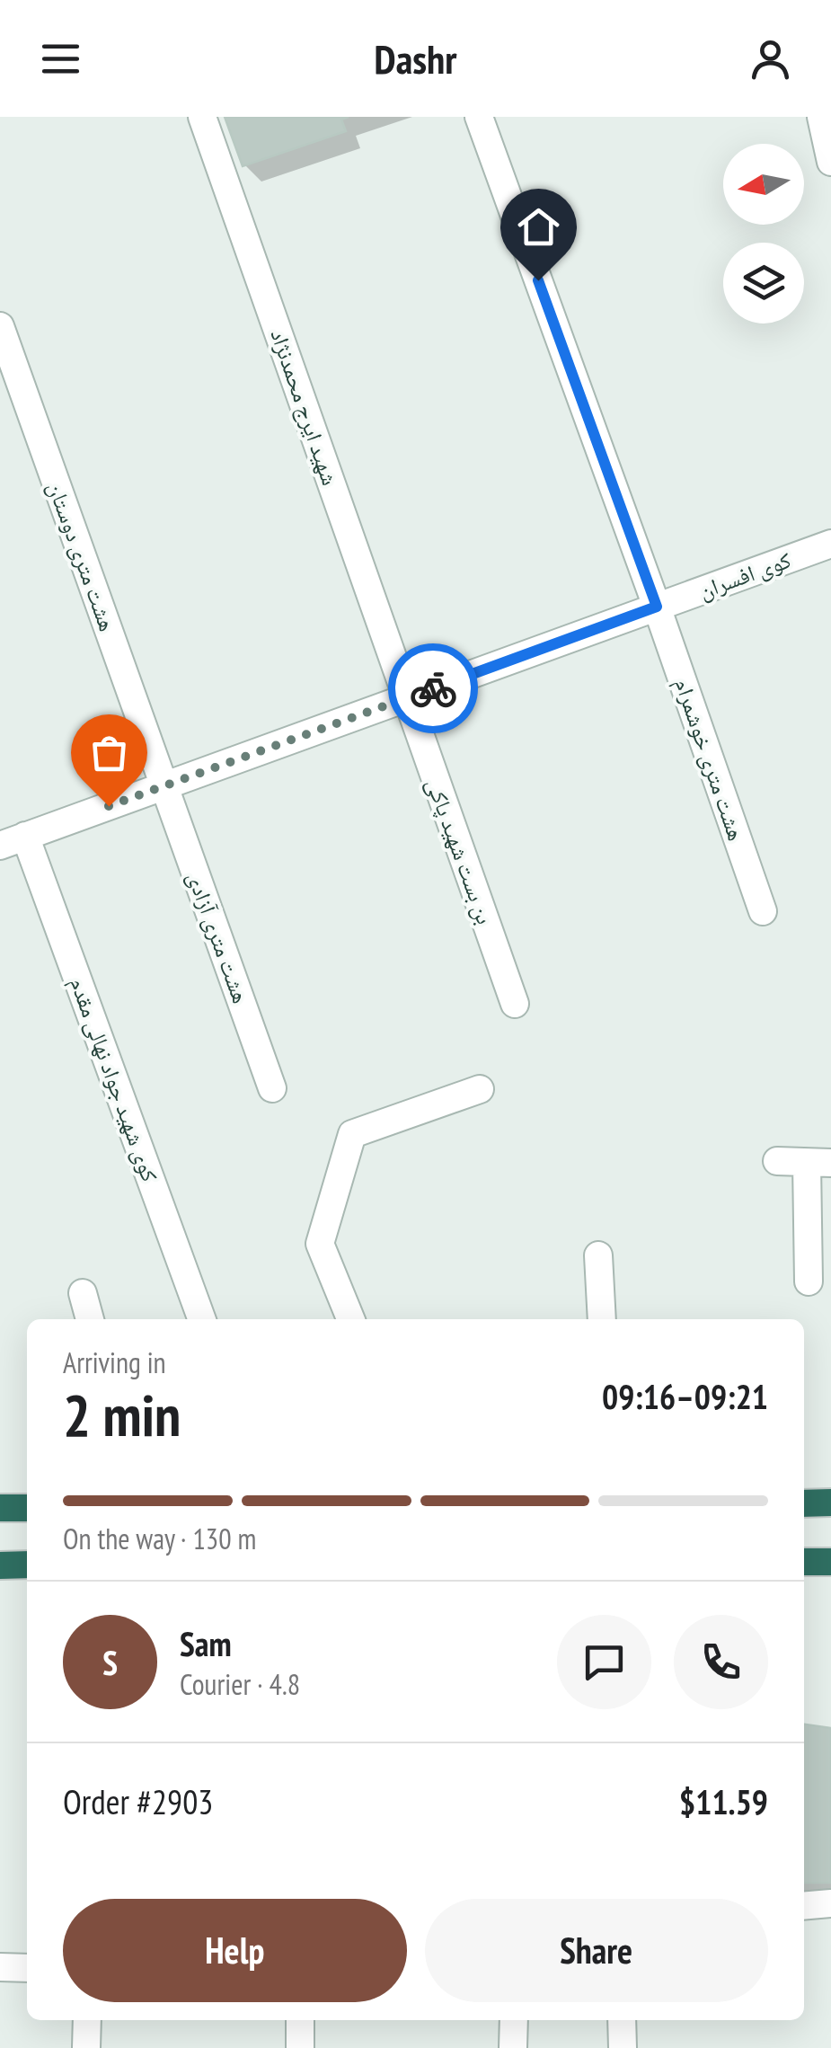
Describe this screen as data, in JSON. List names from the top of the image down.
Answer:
{
  "streets": {
    "street": [
      "شهید ایرج محمدنژاد",
      "هشت متری دوستان",
      "کوی افسران",
      "هشت متری خوشمرام",
      "بن بست شهید پاکى",
      "هشت متری آزادی",
      "کوی شهید جواد نهالی مقدم"
    ]
  },
  "crossings": [
    ["شهید ایرج محمدنژاد", "کوی افسران"],
    ["شهید ایرج محمدنژاد", "بن بست شهید پاکى"],
    ["هشت متری دوستان", "کوی افسران"],
    ["هشت متری دوستان", "هشت متری آزادی"],
    ["کوی افسران", "هشت متری خوشمرام"],
    ["کوی افسران", "بن بست شهید پاکى"],
    ["کوی افسران", "هشت متری آزادی"],
    ["کوی افسران", "کوی شهید جواد نهالی مقدم"]
  ],
  "north": "left",
  "page": {
    "header": "Dashr",
    "heading": ["2 min", "Arriving in", "09:16–09:21"],
    "panel": [
      "Sam",
      "Courier · 4.8",
      "Order #2903",
      "$11.59"
    ],
    "bar": "On the way · 130 m",
    "round": "S",
    "buttons": ["Help", "Share"]
  }
}
